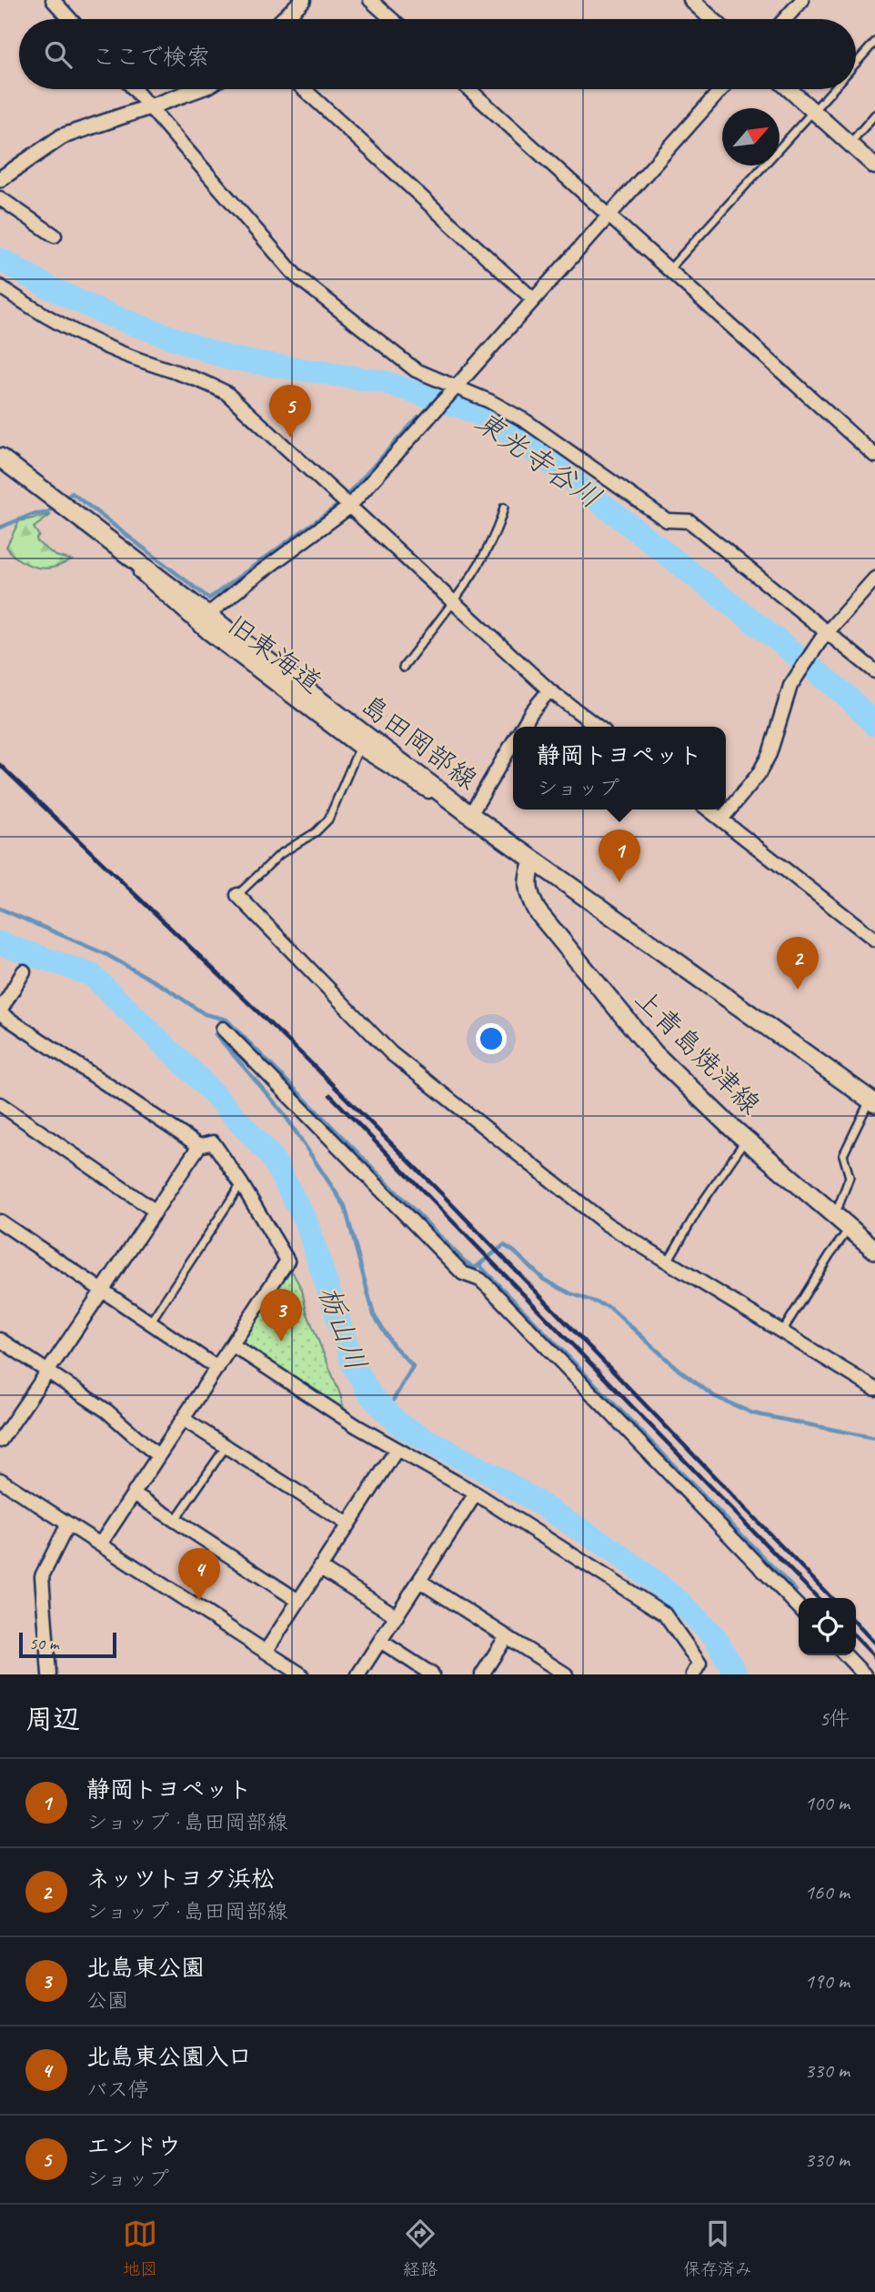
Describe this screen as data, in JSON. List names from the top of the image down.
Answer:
{
  "streets": {
    "main road": ["島田岡部線", "上青島焼津線"],
    "street": ["旧東海道"]
  },
  "crossings": [
    ["旧東海道", "島田岡部線"],
    ["島田岡部線", "上青島焼津線"]
  ],
  "water": ["東光寺谷川", "栃山川"],
  "scale_bar": "50 m",
  "north": "top right",
  "page": {
    "search": "ここで検索",
    "pins": [
      "5",
      "1",
      "2",
      "3",
      "4"
    ],
    "popup": ["静岡トヨペット", "ショップ"],
    "scale": "50 m",
    "heading": ["周辺", "5件"],
    "list": [
      {
        "mark": "1",
        "name": "静岡トヨペット",
        "note": "ショップ · 島田岡部線",
        "value": "100 m"
      },
      {
        "mark": "2",
        "name": "ネッツトヨタ浜松",
        "note": "ショップ · 島田岡部線",
        "value": "160 m"
      },
      {
        "mark": "3",
        "name": "北島東公園",
        "note": "公園",
        "value": "190 m"
      },
      {
        "mark": "4",
        "name": "北島東公園入口",
        "note": "バス停",
        "value": "330 m"
      },
      {
        "mark": "5",
        "name": "エンドウ",
        "note": "ショップ",
        "value": "330 m"
      }
    ],
    "nav": ["地図", "経路", "保存済み"]
  }
}
